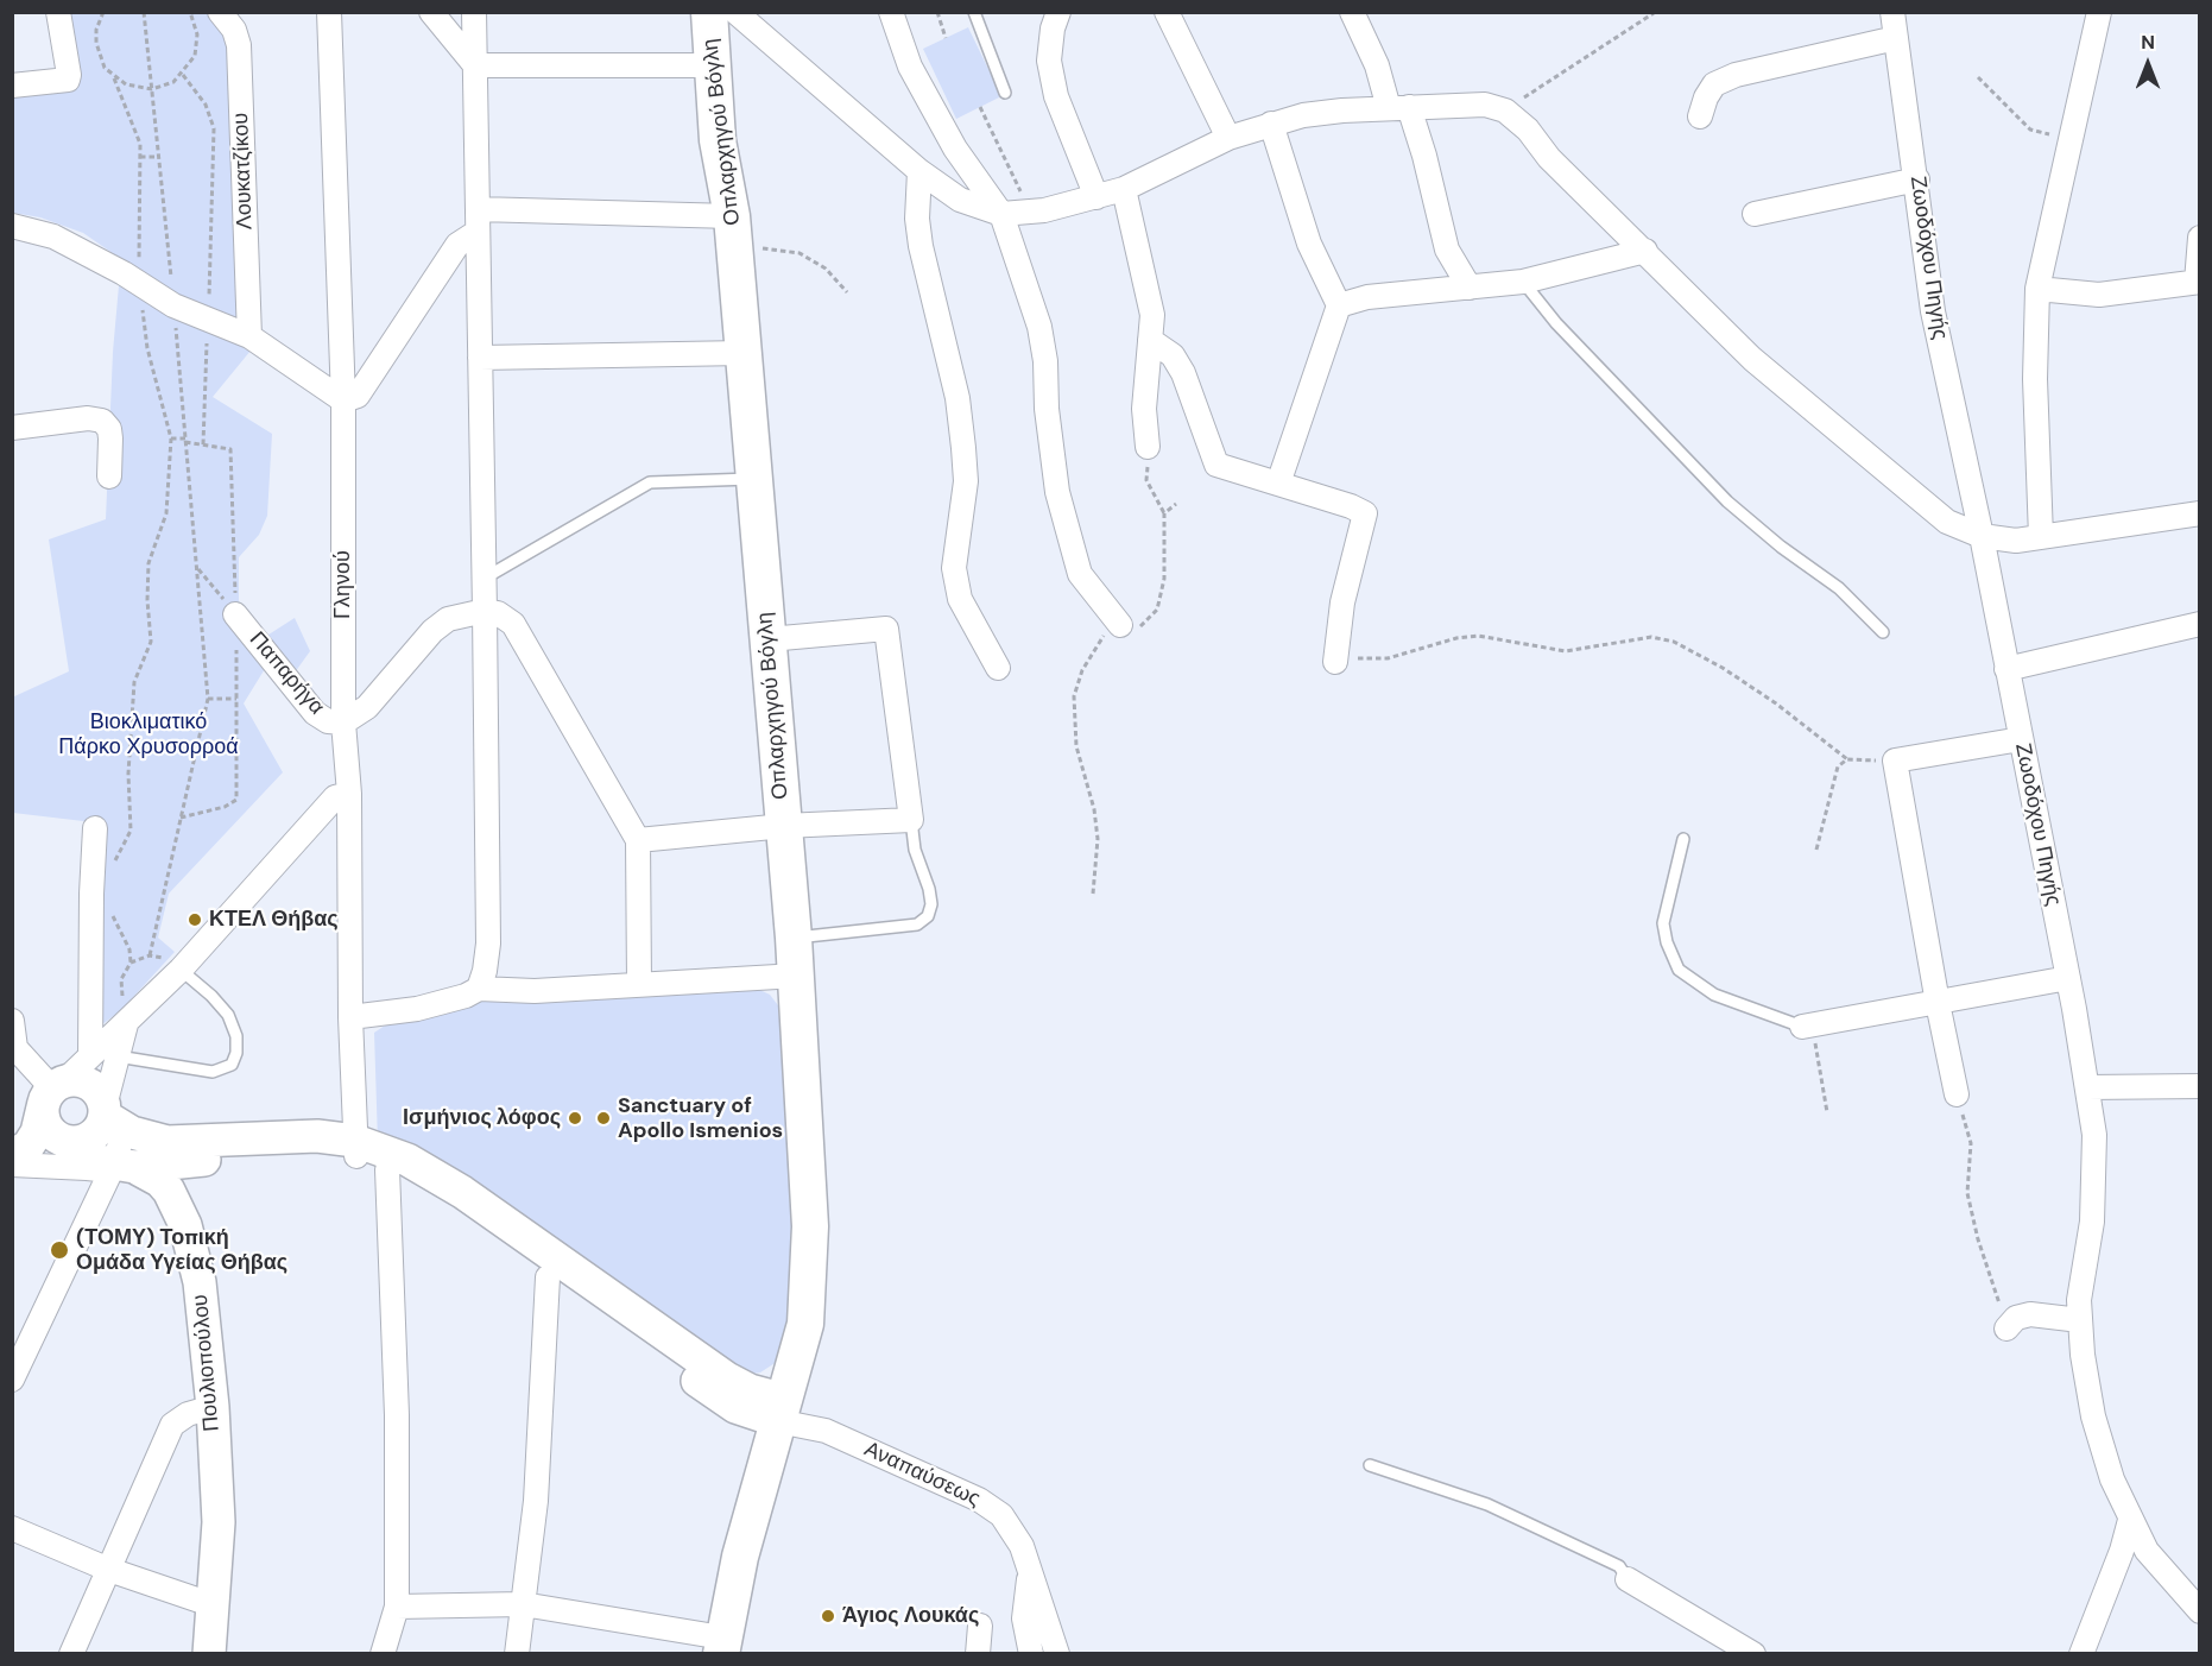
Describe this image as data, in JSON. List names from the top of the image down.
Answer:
{
  "streets": {
    "main road": ["Οπλαρχηγού Βόγλη"],
    "street": [
      "Λουκατζίκου",
      "Ζωοδόχου Πηγής",
      "Γληνού",
      "Παπαρήγα",
      "Πουλιοπούλου",
      "Αναπαύσεως"
    ]
  },
  "crossings": [
    ["Οπλαρχηγού Βόγλη", "Αναπαύσεως"],
    ["Γληνού", "Παπαρήγα"]
  ],
  "parks": ["Βιοκλιματικό Πάρκο Χρυσορροά"],
  "places": [
    "ΚΤΕΛ Θήβας",
    "Ισμήνιος λόφος",
    "Sanctuary of Apollo Ismenios",
    "(ΤΟΜΥ) Τοπική Ομάδα Υγείας Θήβας",
    "Άγιος Λουκάς"
  ],
  "north": "top"
}
